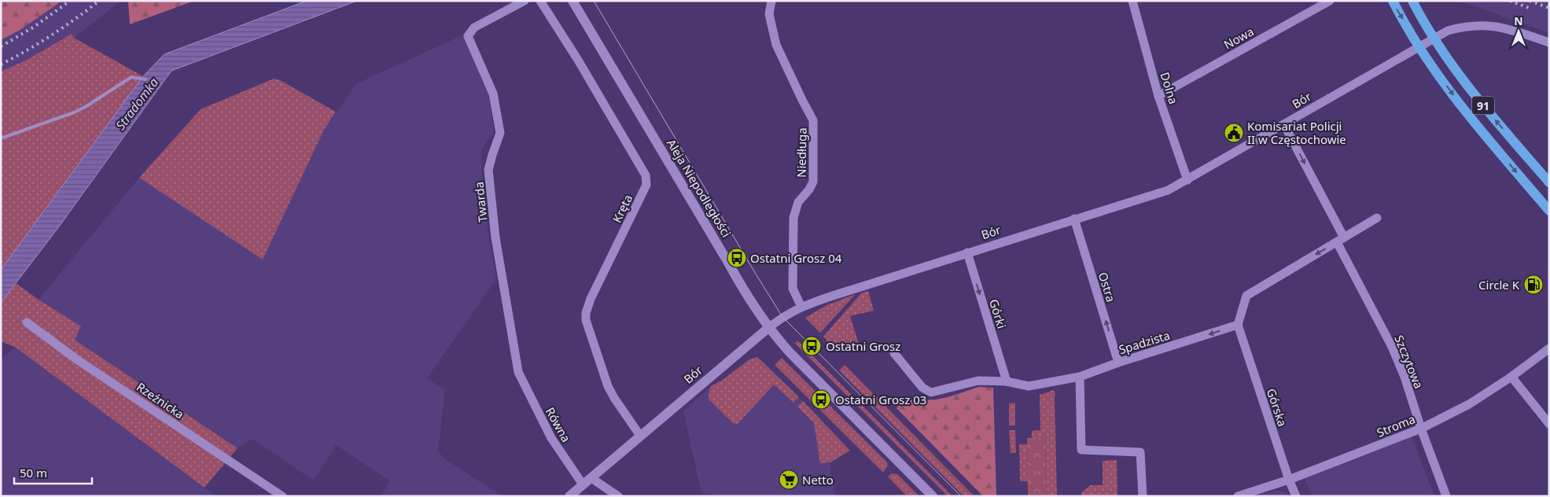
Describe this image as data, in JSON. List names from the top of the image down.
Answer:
{
  "streets": {
    "main road": ["91"],
    "street": [
      "Nowa",
      "Dolna",
      "Bór",
      "Niedługa",
      "Aleja Niepodległości",
      "Twarda",
      "Kręta",
      "Ostra",
      "Górki",
      "Spadzista",
      "Szczytowa",
      "Rzeźnicka",
      "Górska",
      "Równa",
      "Stroma"
    ]
  },
  "crossings": [
    ["Nowa", "Dolna"],
    ["Dolna", "Bór"],
    ["Bór", "Niedługa"],
    ["Bór", "Aleja Niepodległości"],
    ["Bór", "Kręta"],
    ["Bór", "Ostra"],
    ["Bór", "Górki"],
    ["Bór", "Szczytowa"],
    ["Bór", "Równa"],
    ["Twarda", "Równa"],
    ["Ostra", "Spadzista"],
    ["Górki", "Spadzista"],
    ["Spadzista", "Górska"],
    ["Szczytowa", "Stroma"],
    ["Górska", "Stroma"]
  ],
  "one_way": ["Ostra", "Górki"],
  "water": ["Stradomka"],
  "places": {
    "public building": ["Komisariat Policji II w Częstochowie"],
    "bus stop": ["Ostatni Grosz 04", "Ostatni Grosz", "Ostatni Grosz 03"],
    "fuel station": ["Circle K"],
    "supermarket": ["Netto"]
  },
  "scale_bar": "50 m",
  "north": "top"
}
